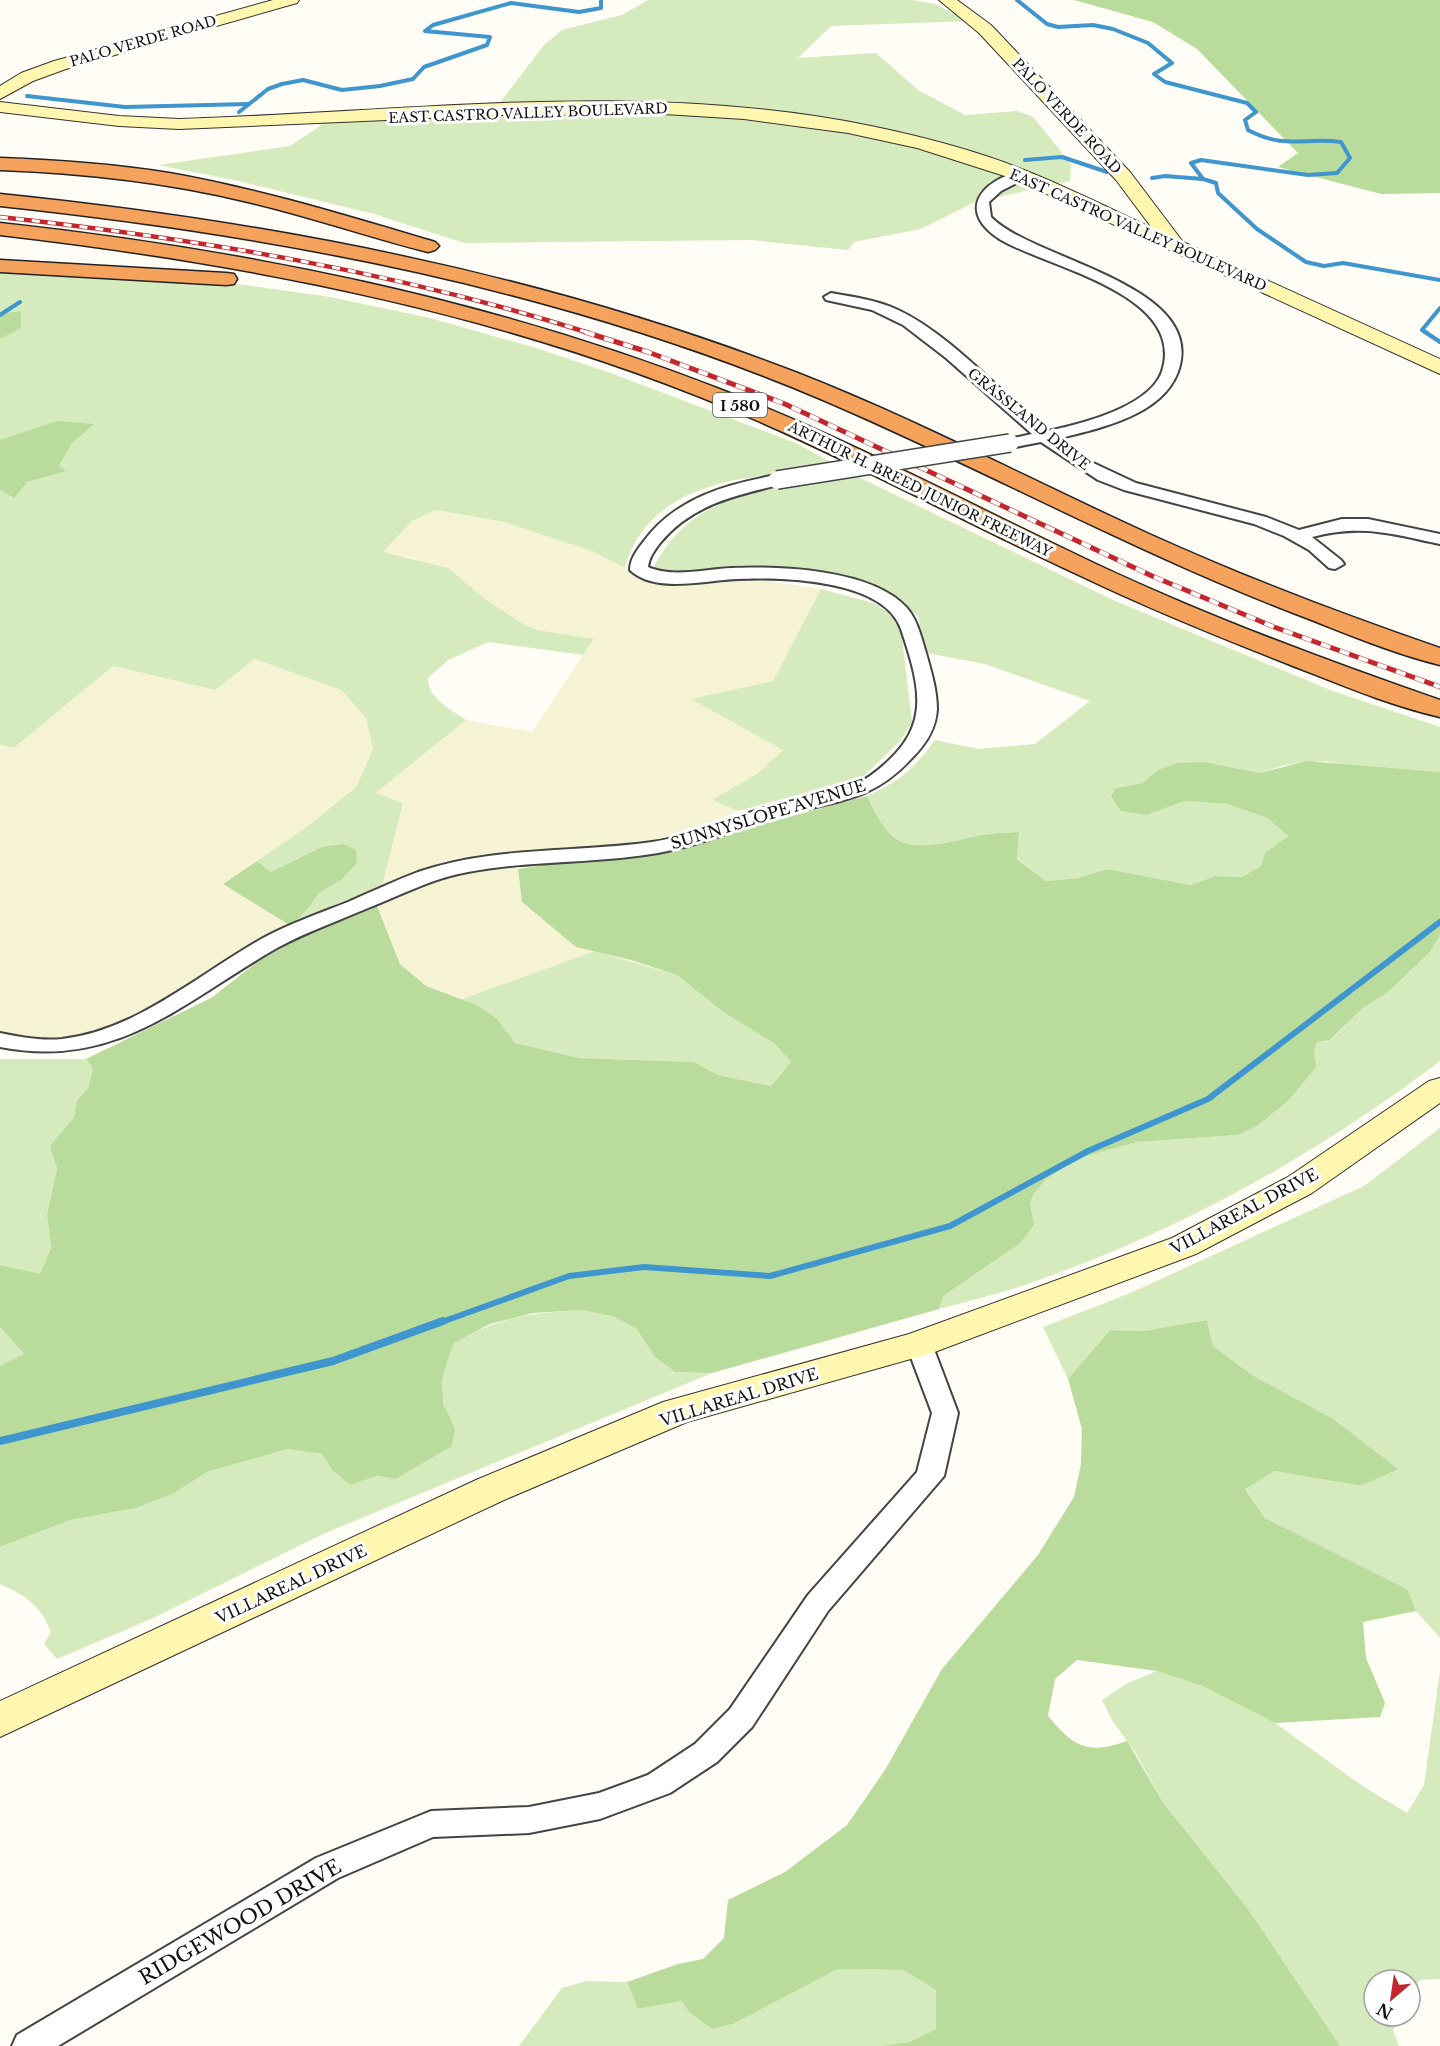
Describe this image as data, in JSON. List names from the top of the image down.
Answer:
{
  "streets": {
    "highway": ["I 580", "ARTHUR H. BREED JUNIOR FREEWAY"],
    "street": [
      "PALO VERDE ROAD",
      "EAST CASTRO VALLEY BOULEVARD",
      "GRASSLAND DRIVE",
      "SUNNYSLOPE AVENUE",
      "VILLAREAL DRIVE",
      "RIDGEWOOD DRIVE"
    ]
  },
  "crossings": [
    ["PALO VERDE ROAD", "EAST CASTRO VALLEY BOULEVARD"],
    ["EAST CASTRO VALLEY BOULEVARD", "SUNNYSLOPE AVENUE"],
    ["GRASSLAND DRIVE", "SUNNYSLOPE AVENUE"],
    ["VILLAREAL DRIVE", "RIDGEWOOD DRIVE"]
  ],
  "north": "bottom left"
}
